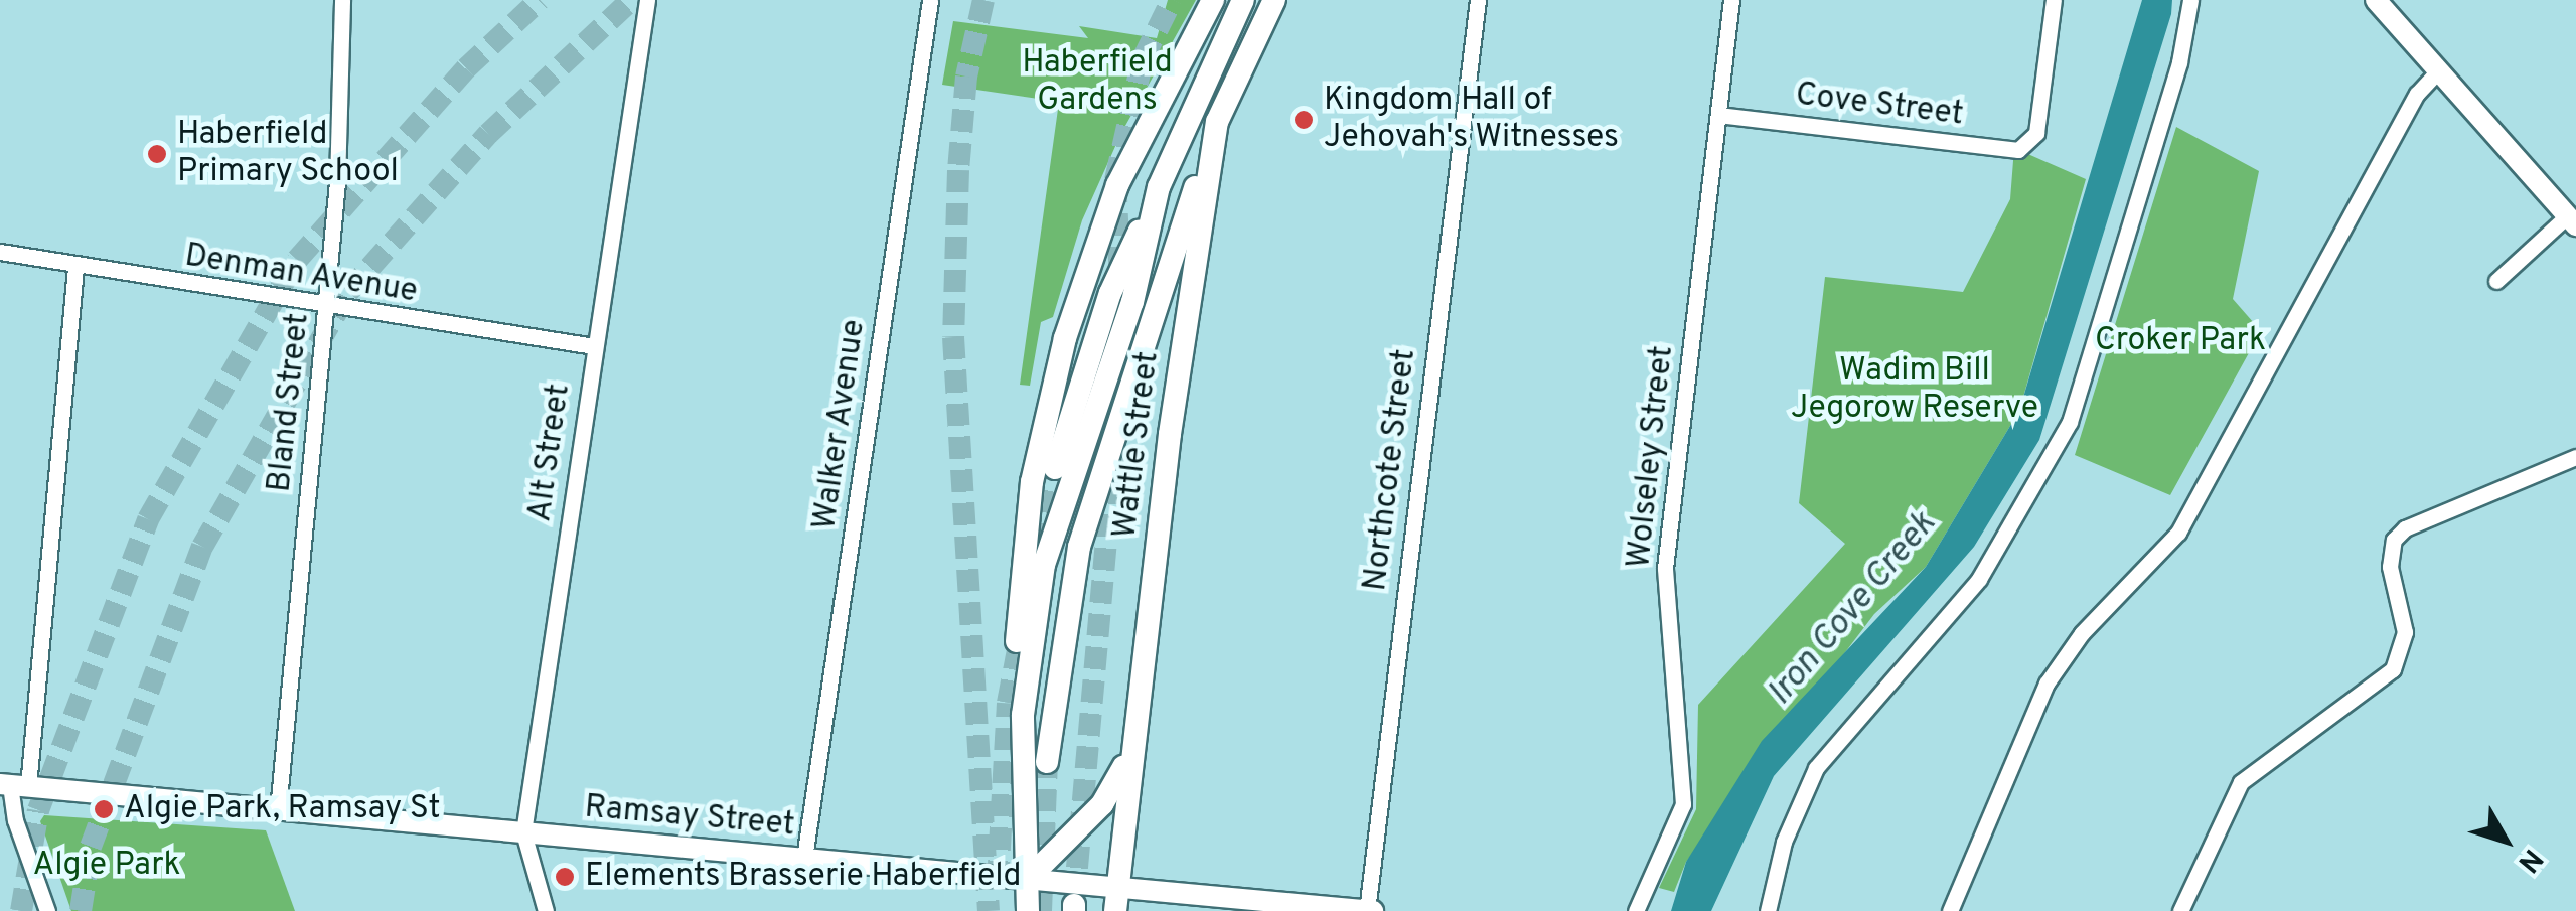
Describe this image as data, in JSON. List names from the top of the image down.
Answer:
{
  "streets": {
    "highway": ["Wattle Street"],
    "main road": ["Ramsay Street"],
    "street": [
      "Cove Street",
      "Denman Avenue",
      "Bland Street",
      "Walker Avenue",
      "Alt Street",
      "Wolseley Street",
      "Northcote Street"
    ]
  },
  "crossings": [
    ["Cove Street", "Wolseley Street"],
    ["Denman Avenue", "Bland Street"],
    ["Denman Avenue", "Alt Street"],
    ["Bland Street", "Ramsay Street"],
    ["Walker Avenue", "Ramsay Street"],
    ["Wattle Street", "Ramsay Street"],
    ["Alt Street", "Ramsay Street"],
    ["Northcote Street", "Ramsay Street"]
  ],
  "water": ["Iron Cove Creek"],
  "parks": [
    "Haberfield Gardens",
    "Croker Park",
    "Wadim Bill Jegorow Reserve",
    "Algie Park"
  ],
  "places": [
    "Kingdom Hall of Jehovah's Witnesses",
    "Haberfield Primary School",
    "Algie Park, Ramsay St",
    "Elements Brasserie Haberfield"
  ],
  "north": "bottom right"
}
